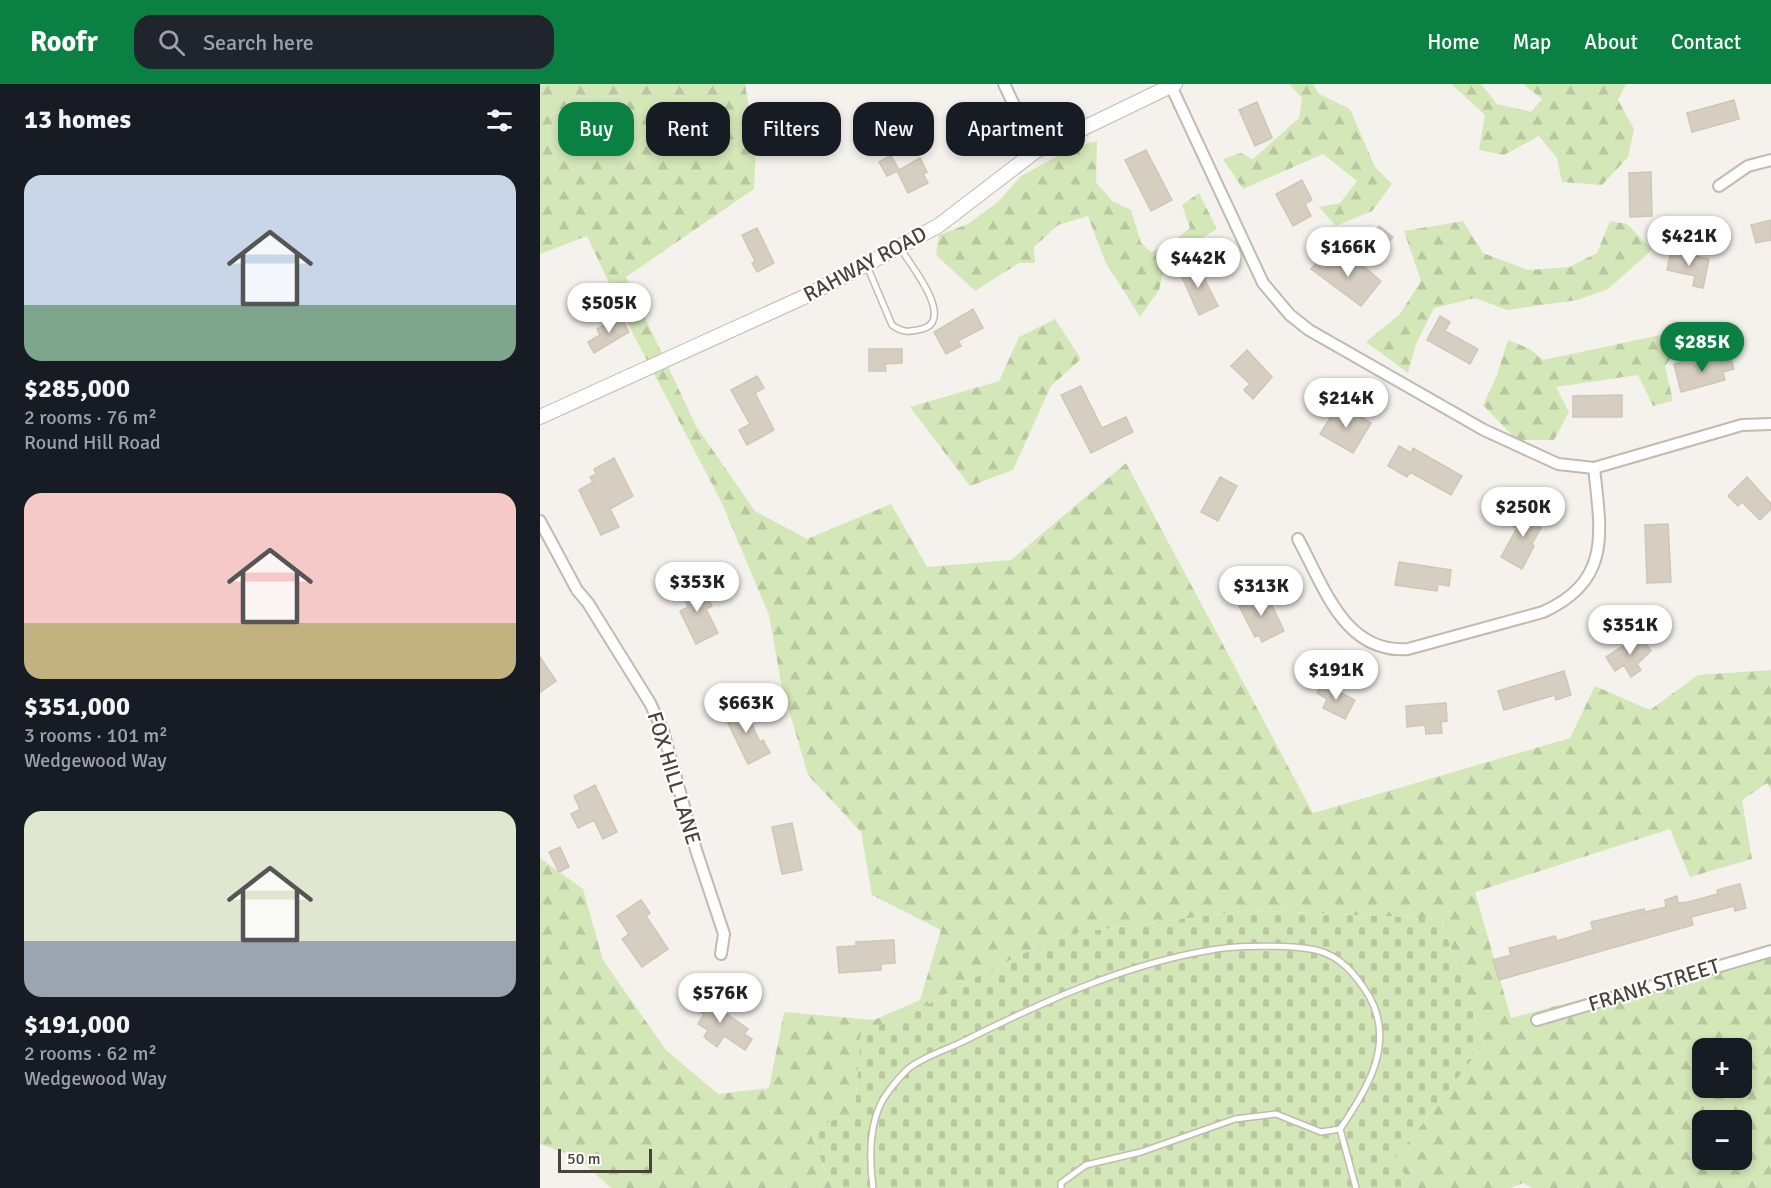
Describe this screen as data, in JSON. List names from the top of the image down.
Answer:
{
  "streets": {
    "street": ["RAHWAY ROAD", "FOX HILL LANE", "FRANK STREET"]
  },
  "scale_bar": "50 m",
  "page": {
    "header": "Roofr",
    "search": "Search here",
    "nav": [
      "Home",
      "Map",
      "About",
      "Contact"
    ],
    "heading": "13 homes",
    "chip": [
      "Buy",
      "Rent",
      "Filters",
      "New",
      "Apartment"
    ],
    "list": [
      {
        "name": "$285,000",
        "note": "2 rooms · 76 m² · Round Hill Road"
      },
      {
        "name": "$351,000",
        "note": "3 rooms · 101 m² · Wedgewood Way"
      },
      {
        "name": "$191,000",
        "note": "2 rooms · 62 m² · Wedgewood Way"
      }
    ],
    "price": [
      "$421K",
      "$166K",
      "$442K",
      "$505K",
      "$285K",
      "$214K",
      "$250K",
      "$353K",
      "$313K",
      "$351K",
      "$191K",
      "$663K",
      "$576K"
    ],
    "map_buttons": ["+", "−"],
    "scale": "50 m"
  }
}
